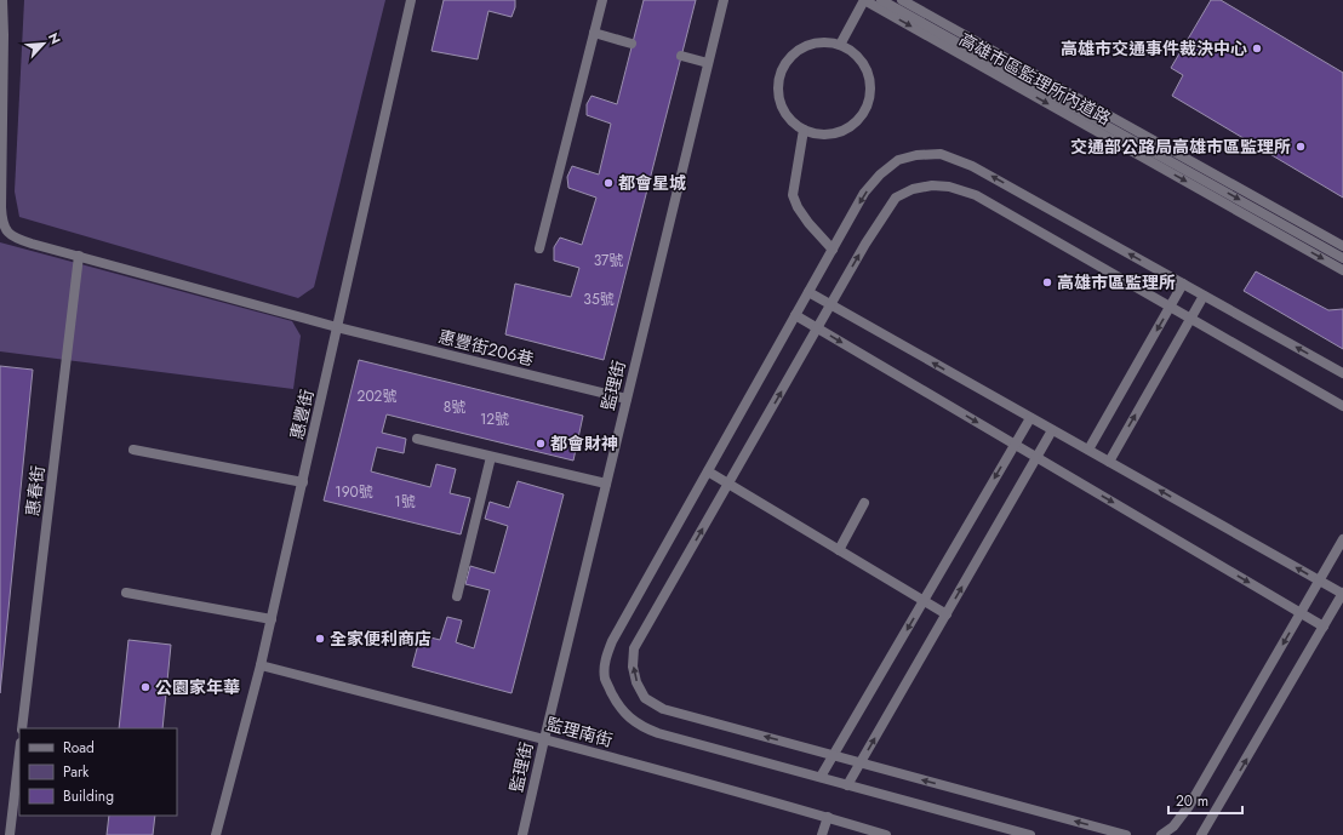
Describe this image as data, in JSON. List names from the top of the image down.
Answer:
{
  "streets": {
    "street": [
      "高雄市區監理所內道路",
      "惠豐街206巷",
      "監理街",
      "惠豐街",
      "惠春街",
      "監理南街"
    ]
  },
  "crossings": [
    ["惠豐街206巷", "監理街"],
    ["惠豐街206巷", "惠豐街"],
    ["惠豐街206巷", "惠春街"],
    ["監理街", "監理南街"],
    ["惠豐街", "監理南街"]
  ],
  "places": [
    "高雄市交通事件裁決中心",
    "交通部公路局高雄市區監理所",
    "都會星城",
    "高雄市區監理所",
    "都會財神",
    "全家便利商店",
    "公園家年華"
  ],
  "house_numbers": [
    "37號",
    "35號",
    "202號",
    "8號",
    "12號",
    "190號",
    "1號"
  ],
  "legend": ["Road", "Park", "Building"],
  "scale_bar": "20 m",
  "north": "top right"
}
